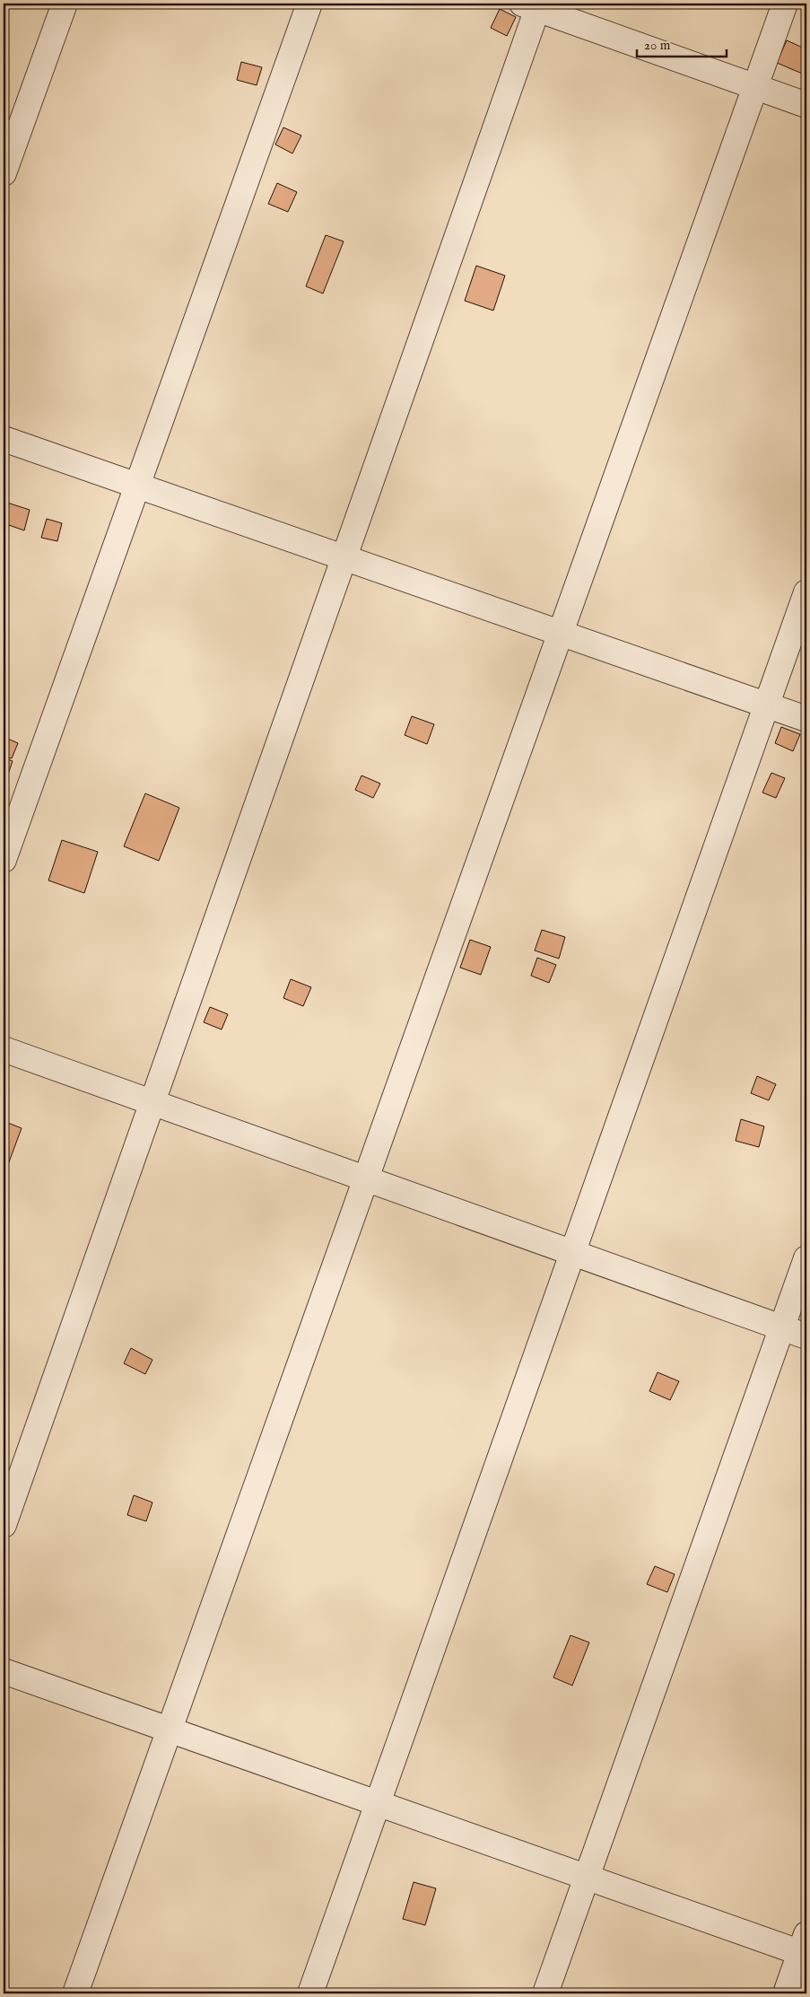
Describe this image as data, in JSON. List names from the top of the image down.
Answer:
{
  "scale_bar": "20 m"
}
